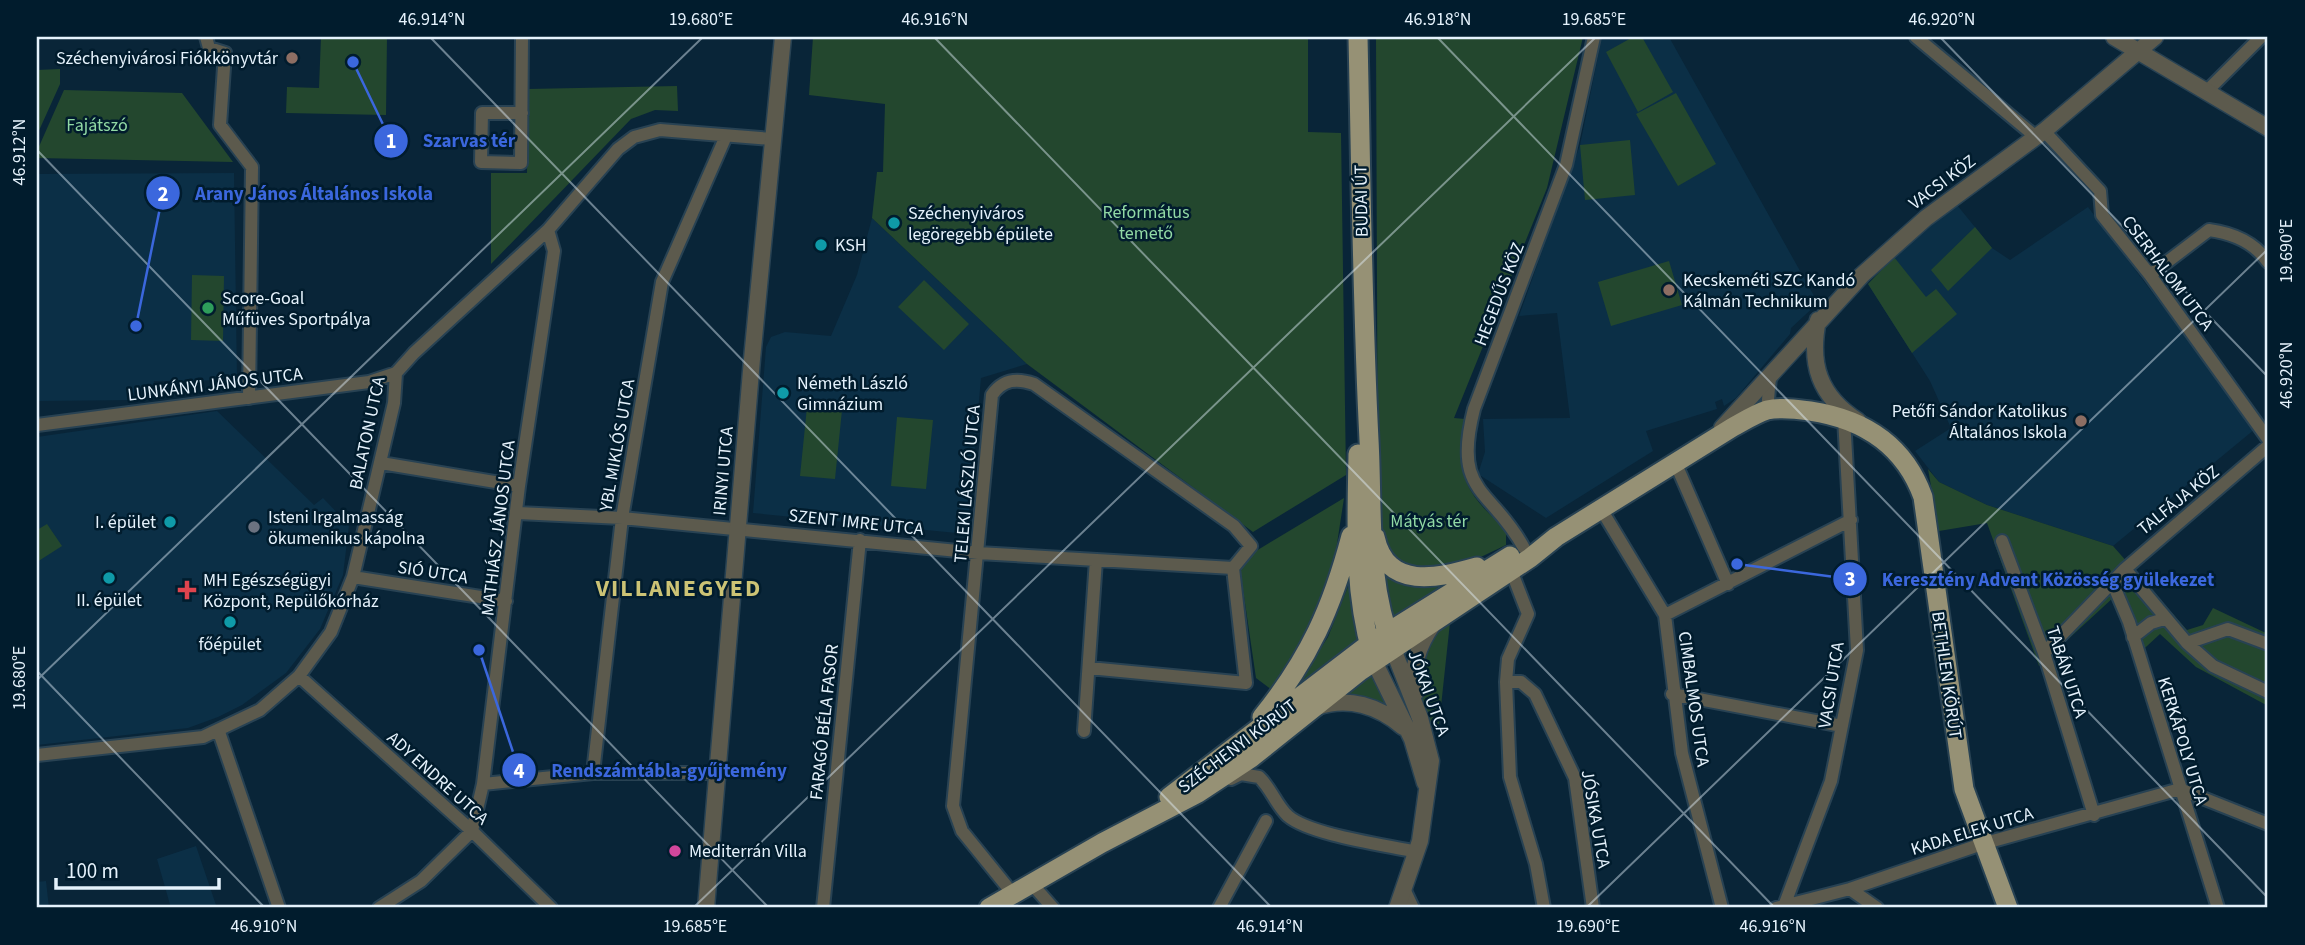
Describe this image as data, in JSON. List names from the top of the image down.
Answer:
{
  "streets": {
    "main road": ["BUDAI ÚT", "BETHLEN KÖRÚT", "SZÉCHENYI KÖRÚT"],
    "street": [
      "VACSI KÖZ",
      "CSERHALOM UTCA",
      "HEGEDŰS KÖZ",
      "LUNKÁNYI JÁNOS UTCA",
      "BALATON UTCA",
      "YBL MIKLÓS UTCA",
      "IRINYI UTCA",
      "TELEKI LÁSZLÓ UTCA",
      "TALFÁJA KÖZ",
      "SZENT IMRE UTCA",
      "MATHIÁSZ JÁNOS UTCA",
      "SIÓ UTCA",
      "TABÁN UTCA",
      "VACSI UTCA",
      "JÓKAI UTCA",
      "CIMBALMOS UTCA",
      "FARAGÓ BÉLA FASOR",
      "KERKÁPOLY UTCA",
      "ADY ENDRE UTCA",
      "JÓSIKA UTCA",
      "KADA ELEK UTCA"
    ]
  },
  "crossings": [
    ["VACSI KÖZ", "CSERHALOM UTCA"],
    ["VACSI KÖZ", "BETHLEN KÖRÚT"],
    ["HEGEDŰS KÖZ", "BETHLEN KÖRÚT"],
    ["LUNKÁNYI JÁNOS UTCA", "BALATON UTCA"],
    ["BALATON UTCA", "YBL MIKLÓS UTCA"],
    ["BALATON UTCA", "IRINYI UTCA"],
    ["BALATON UTCA", "MATHIÁSZ JÁNOS UTCA"],
    ["BALATON UTCA", "SIÓ UTCA"],
    ["BALATON UTCA", "ADY ENDRE UTCA"],
    ["YBL MIKLÓS UTCA", "SZENT IMRE UTCA"],
    ["IRINYI UTCA", "SZENT IMRE UTCA"],
    ["TELEKI LÁSZLÓ UTCA", "SZENT IMRE UTCA"],
    ["TELEKI LÁSZLÓ UTCA", "SZÉCHENYI KÖRÚT"],
    ["TALFÁJA KÖZ", "TABÁN UTCA"],
    ["TALFÁJA KÖZ", "KERKÁPOLY UTCA"],
    ["SZENT IMRE UTCA", "MATHIÁSZ JÁNOS UTCA"],
    ["SZENT IMRE UTCA", "FARAGÓ BÉLA FASOR"],
    ["MATHIÁSZ JÁNOS UTCA", "SIÓ UTCA"],
    ["MATHIÁSZ JÁNOS UTCA", "ADY ENDRE UTCA"],
    ["TABÁN UTCA", "KADA ELEK UTCA"],
    ["BETHLEN KÖRÚT", "VACSI UTCA"],
    ["BETHLEN KÖRÚT", "JÓKAI UTCA"],
    ["BETHLEN KÖRÚT", "CIMBALMOS UTCA"],
    ["BETHLEN KÖRÚT", "KADA ELEK UTCA"],
    ["VACSI UTCA", "KADA ELEK UTCA"],
    ["JÓKAI UTCA", "SZÉCHENYI KÖRÚT"],
    ["KERKÁPOLY UTCA", "KADA ELEK UTCA"]
  ],
  "districts": ["VILLANEGYED"],
  "parks": ["Fajátszó", "Református temető", "Mátyás tér"],
  "places": {
    "other": [
      "Széchenyivárosi Fiókkönyvtár",
      "Szarvas tér",
      "Széchenyiváros legöregebb épülete",
      "KSH",
      "Kecskeméti SZC Kandó Kálmán Technikum",
      "Score-Goal Műfüves Sportpálya",
      "Arany János Általános Iskola",
      "Németh László Gimnázium",
      "Petőfi Sándor Katolikus Általános Iskola",
      "I. épület",
      "Isteni Irgalmasság ökumenikus kápolna",
      "Keresztény Advent Közösség gyülekezet",
      "II. épület",
      "főépület",
      "Rendszámtábla-gyűjtemény",
      "Mediterrán Villa"
    ],
    "health": ["MH Egészségügyi Központ, Repülőkórház"]
  },
  "scale_bar": "100 m",
  "coordinates": [
    "46.914°N",
    "19.680°E",
    "46.916°N",
    "46.918°N",
    "19.685°E",
    "46.920°N",
    "46.912°N",
    "19.690°E",
    "46.910°N"
  ]
}
